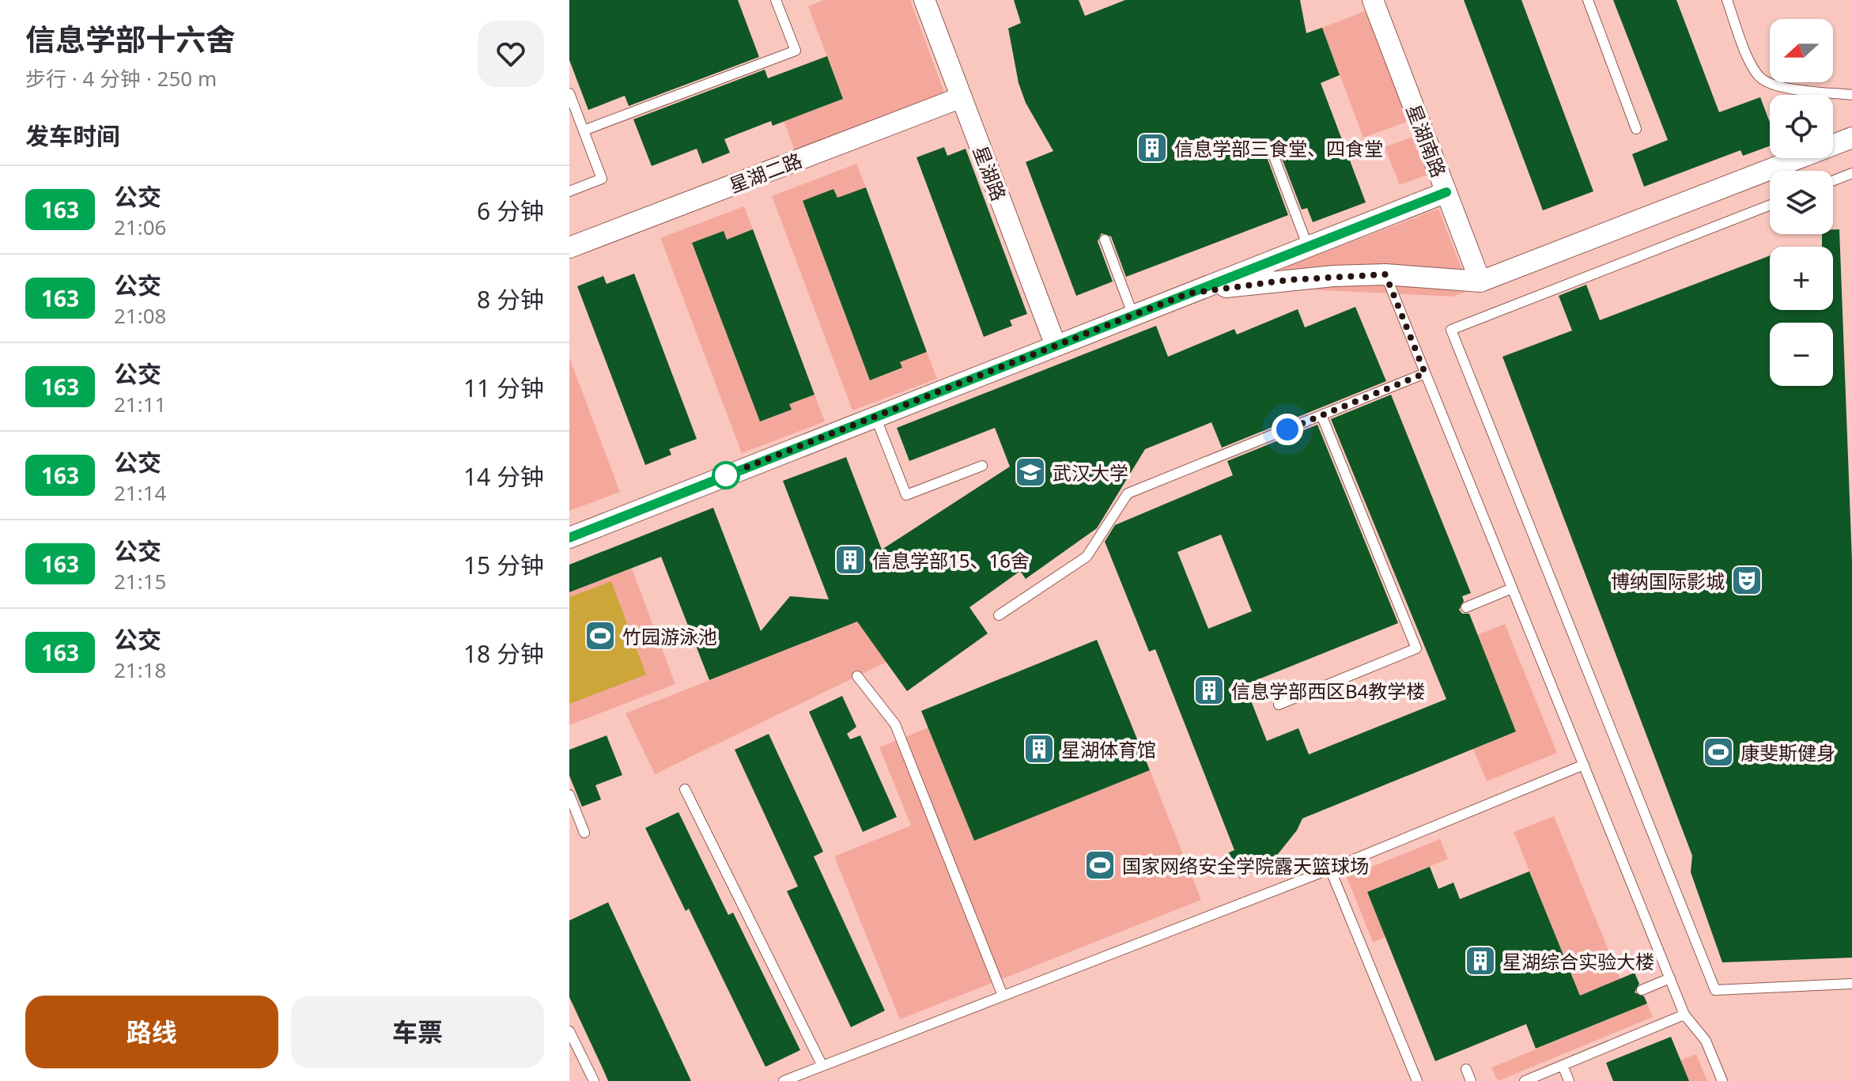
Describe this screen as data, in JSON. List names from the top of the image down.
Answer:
{
  "streets": {
    "street": ["星湖南路", "星湖二路", "星湖路"]
  },
  "crossings": [
    ["星湖二路", "星湖路"]
  ],
  "places": {
    "building": [
      "信息学部三食堂、四食堂",
      "信息学部15、16舍",
      "信息学部西区B4教学楼",
      "星湖体育馆",
      "星湖综合实验大楼"
    ],
    "school or university": ["武汉大学"],
    "theatre": ["博纳国际影城"],
    "sports": ["竹园游泳池", "康斐斯健身", "国家网络安全学院露天篮球场"]
  },
  "lines": ["bus line 163"],
  "north": "left",
  "page": {
    "heading": [
      ["信息学部十六舍", "步行 · 4 分钟 · 250 m"],
      "发车时间"
    ],
    "map_buttons": ["+", "−"],
    "list": [
      {
        "mark": "163",
        "name": "公交",
        "note": "21:06",
        "value": "6 分钟"
      },
      {
        "mark": "163",
        "name": "公交",
        "note": "21:08",
        "value": "8 分钟"
      },
      {
        "mark": "163",
        "name": "公交",
        "note": "21:11",
        "value": "11 分钟"
      },
      {
        "mark": "163",
        "name": "公交",
        "note": "21:14",
        "value": "14 分钟"
      },
      {
        "mark": "163",
        "name": "公交",
        "note": "21:15",
        "value": "15 分钟"
      },
      {
        "mark": "163",
        "name": "公交",
        "note": "21:18",
        "value": "18 分钟"
      }
    ],
    "buttons": ["路线", "车票"]
  }
}
